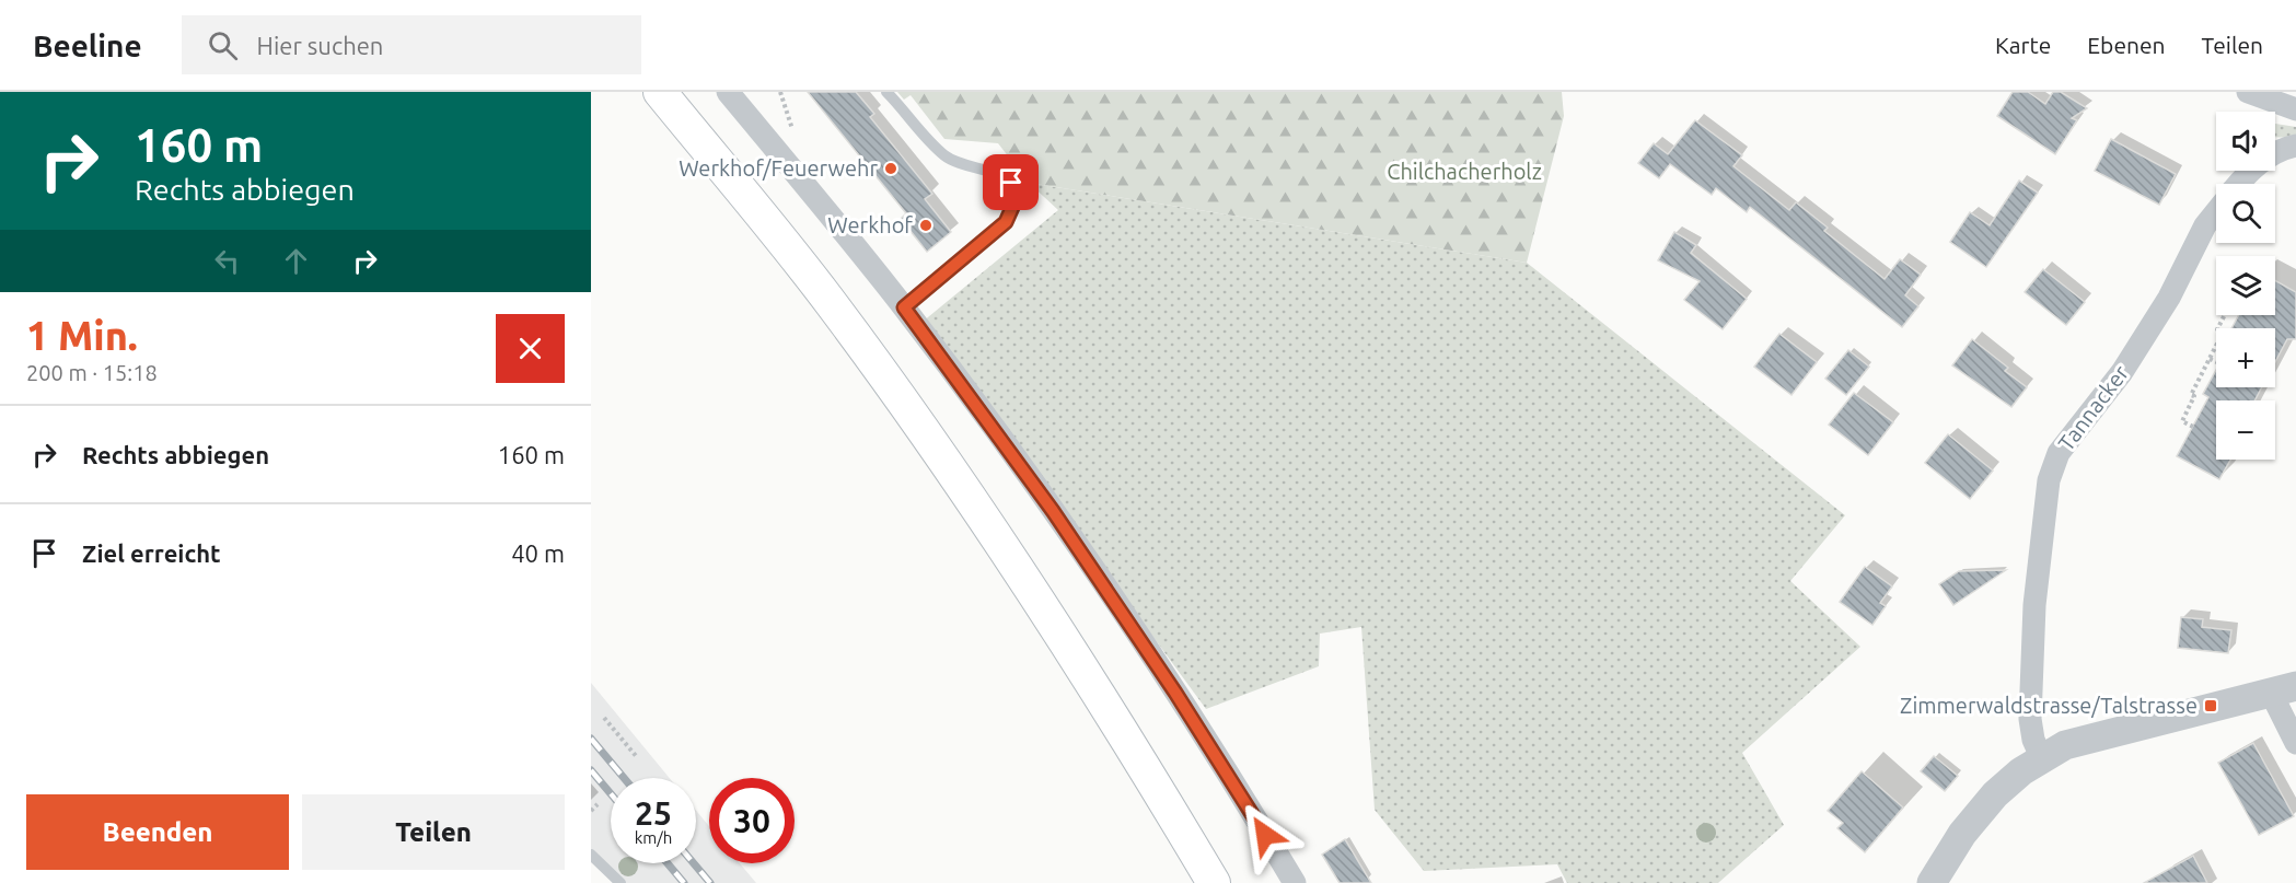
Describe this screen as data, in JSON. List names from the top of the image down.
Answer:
{
  "streets": {
    "street": ["Tannacker"]
  },
  "parks": ["Chilchacherholz"],
  "places": {
    "other": ["Werkhof/Feuerwehr", "Werkhof"],
    "transit": ["Zimmerwaldstrasse/Talstrasse"]
  },
  "page": {
    "header": "Beeline",
    "search": "Hier suchen",
    "nav": ["Karte", "Ebenen", "Teilen"],
    "turn": ["160 m", "Rechts abbiegen"],
    "map_buttons": ["+", "−"],
    "heading": ["1 Min.", "200 m · 15:18"],
    "list": [
      {
        "name": "Rechts abbiegen",
        "value": "160 m"
      },
      {
        "name": "Ziel erreicht",
        "value": "40 m"
      }
    ],
    "speed": "25 km/h",
    "limit": "30",
    "buttons": ["Beenden", "Teilen"]
  }
}
